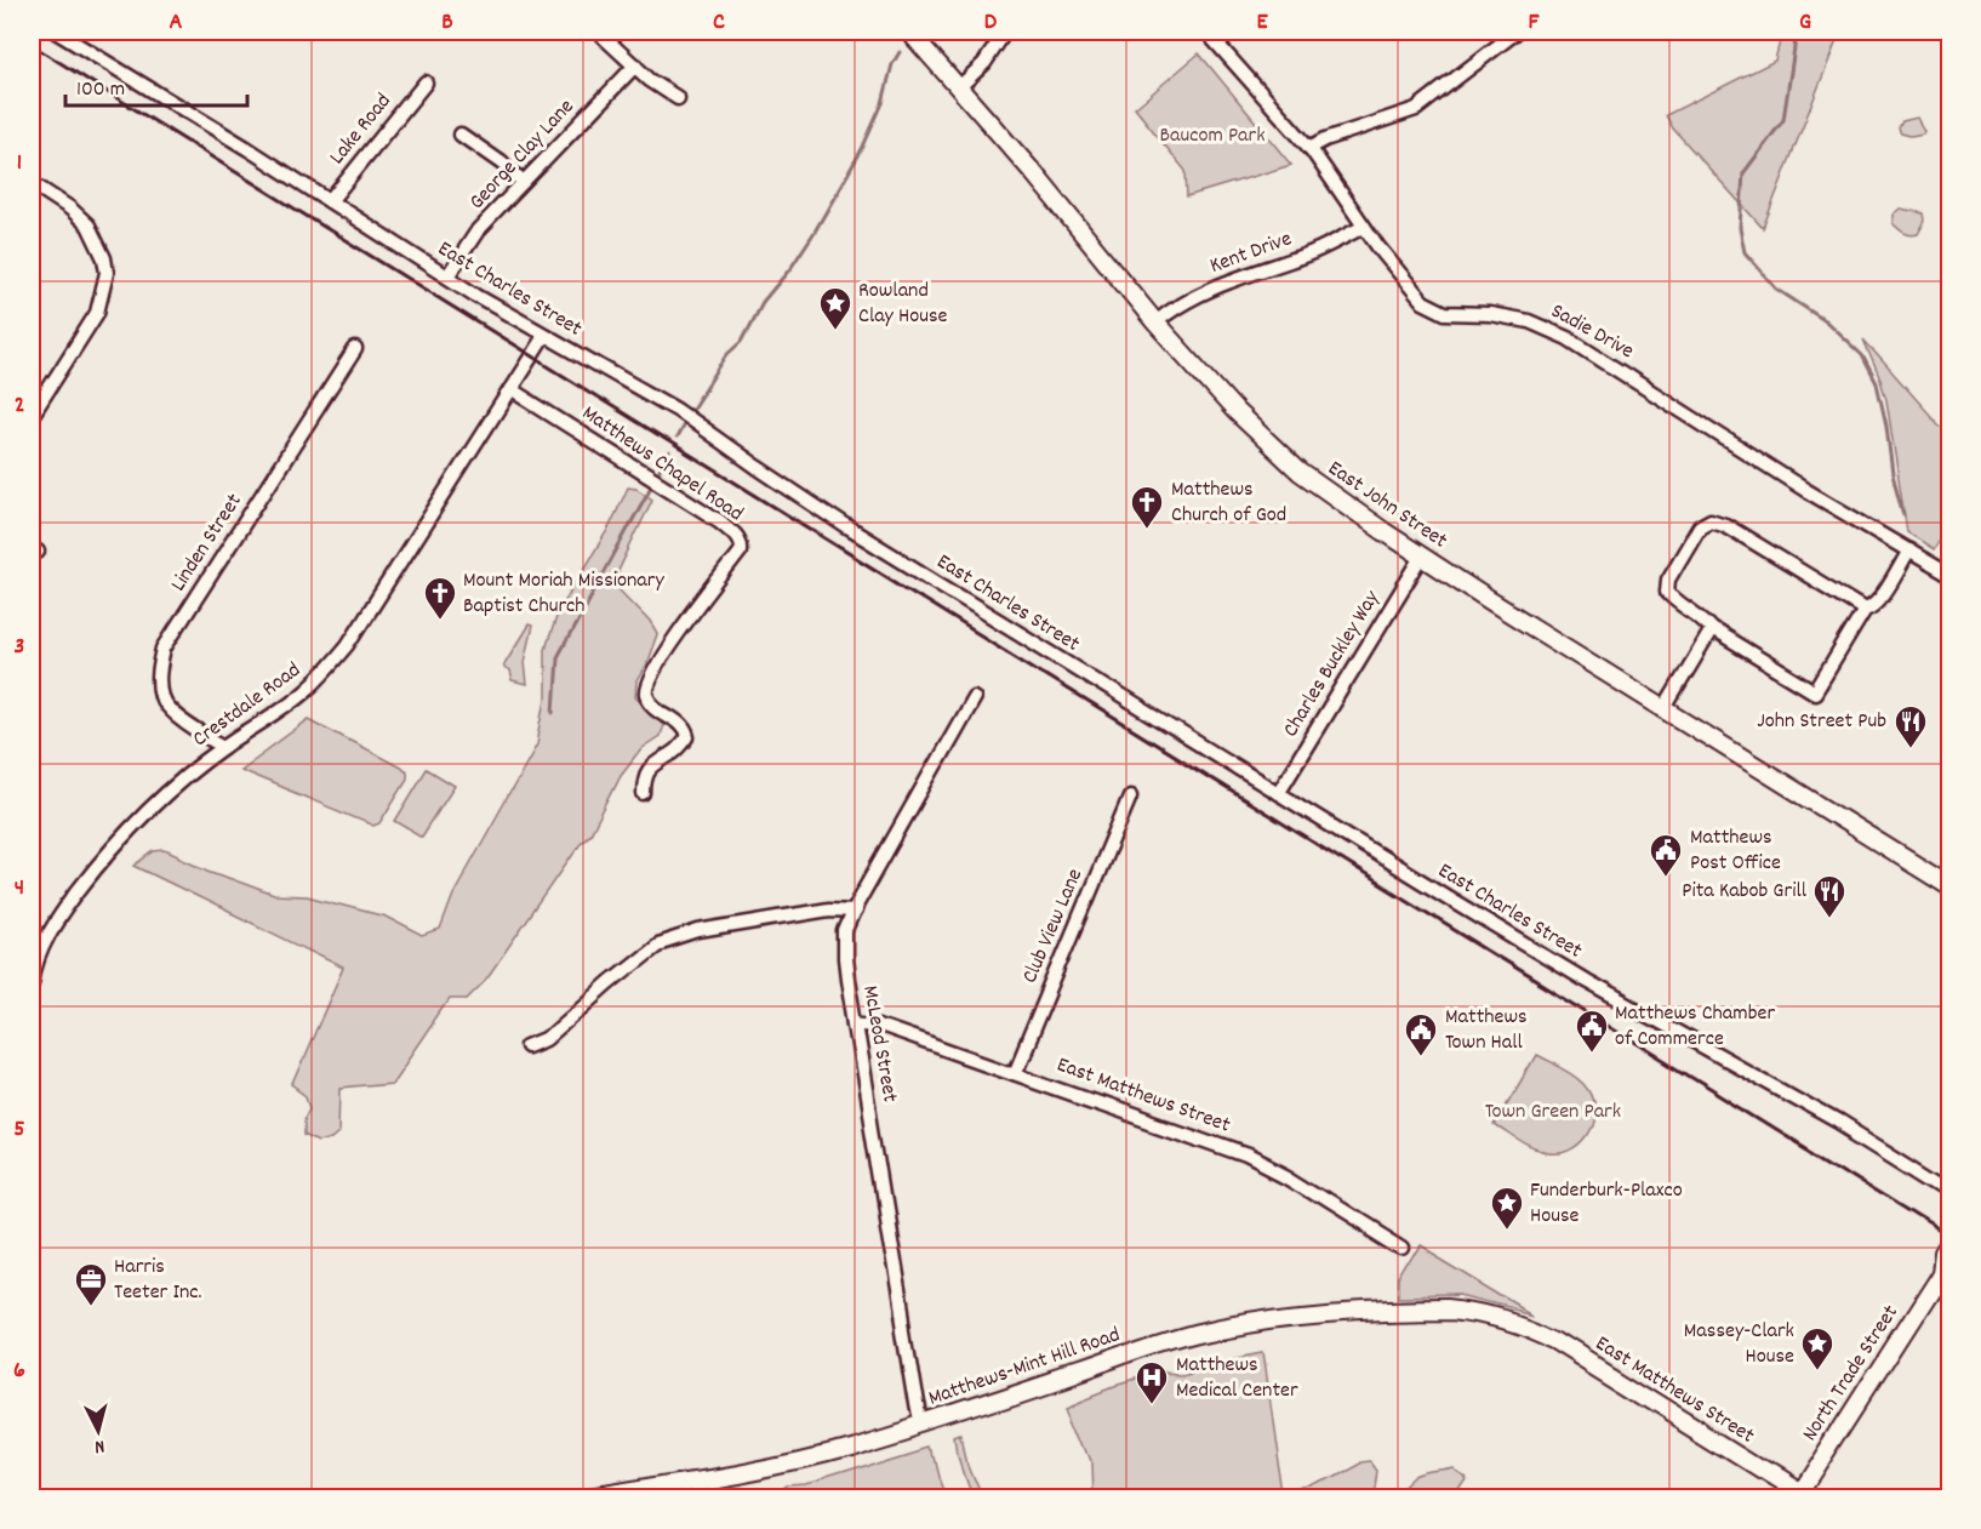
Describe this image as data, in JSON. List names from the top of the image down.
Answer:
{
  "streets": {
    "main road": [
      "East John Street",
      "East Matthews Street",
      "Matthews-Mint Hill Road",
      "North Trade Street"
    ],
    "street": [
      "Lake Road",
      "George Clay Lane",
      "Kent Drive",
      "East Charles Street",
      "Sadie Drive",
      "Matthews Chapel Road",
      "Linden Street",
      "Charles Buckley Way",
      "Crestdale Road",
      "Club View Lane",
      "McLeod Street"
    ]
  },
  "crossings": [
    ["Lake Road", "East Charles Street"],
    ["George Clay Lane", "East Charles Street"],
    ["Kent Drive", "Sadie Drive"],
    ["Kent Drive", "East John Street"],
    ["East Charles Street", "Charles Buckley Way"],
    ["East Charles Street", "Crestdale Road"],
    ["Matthews Chapel Road", "Crestdale Road"],
    ["East John Street", "Charles Buckley Way"],
    ["Linden Street", "Crestdale Road"],
    ["Club View Lane", "East Matthews Street"],
    ["McLeod Street", "East Matthews Street"],
    ["McLeod Street", "Matthews-Mint Hill Road"],
    ["East Matthews Street", "Matthews-Mint Hill Road"],
    ["East Matthews Street", "North Trade Street"]
  ],
  "parks": ["Baucom Park", "Town Green Park"],
  "places": {
    "place": ["Rowland Clay House", "Funderburk-Plaxco House", "Massey-Clark House"],
    "church": ["Matthews Church of God", "Mount Moriah Missionary Baptist Church"],
    "restaurant": ["John Street Pub", "Pita Kabob Grill"],
    "public building": ["Matthews Post Office", "Matthews Chamber of Commerce", "Matthews Town Hall"],
    "office": ["Harris Teeter Inc."],
    "hospital": ["Matthews Medical Center"]
  },
  "scale_bar": "100 m",
  "north": "bottom",
  "grid": {
    "columns": [
      "A",
      "B",
      "C",
      "D",
      "E",
      "F",
      "G"
    ],
    "rows": [
      "1",
      "2",
      "3",
      "4",
      "5",
      "6"
    ]
  }
}
